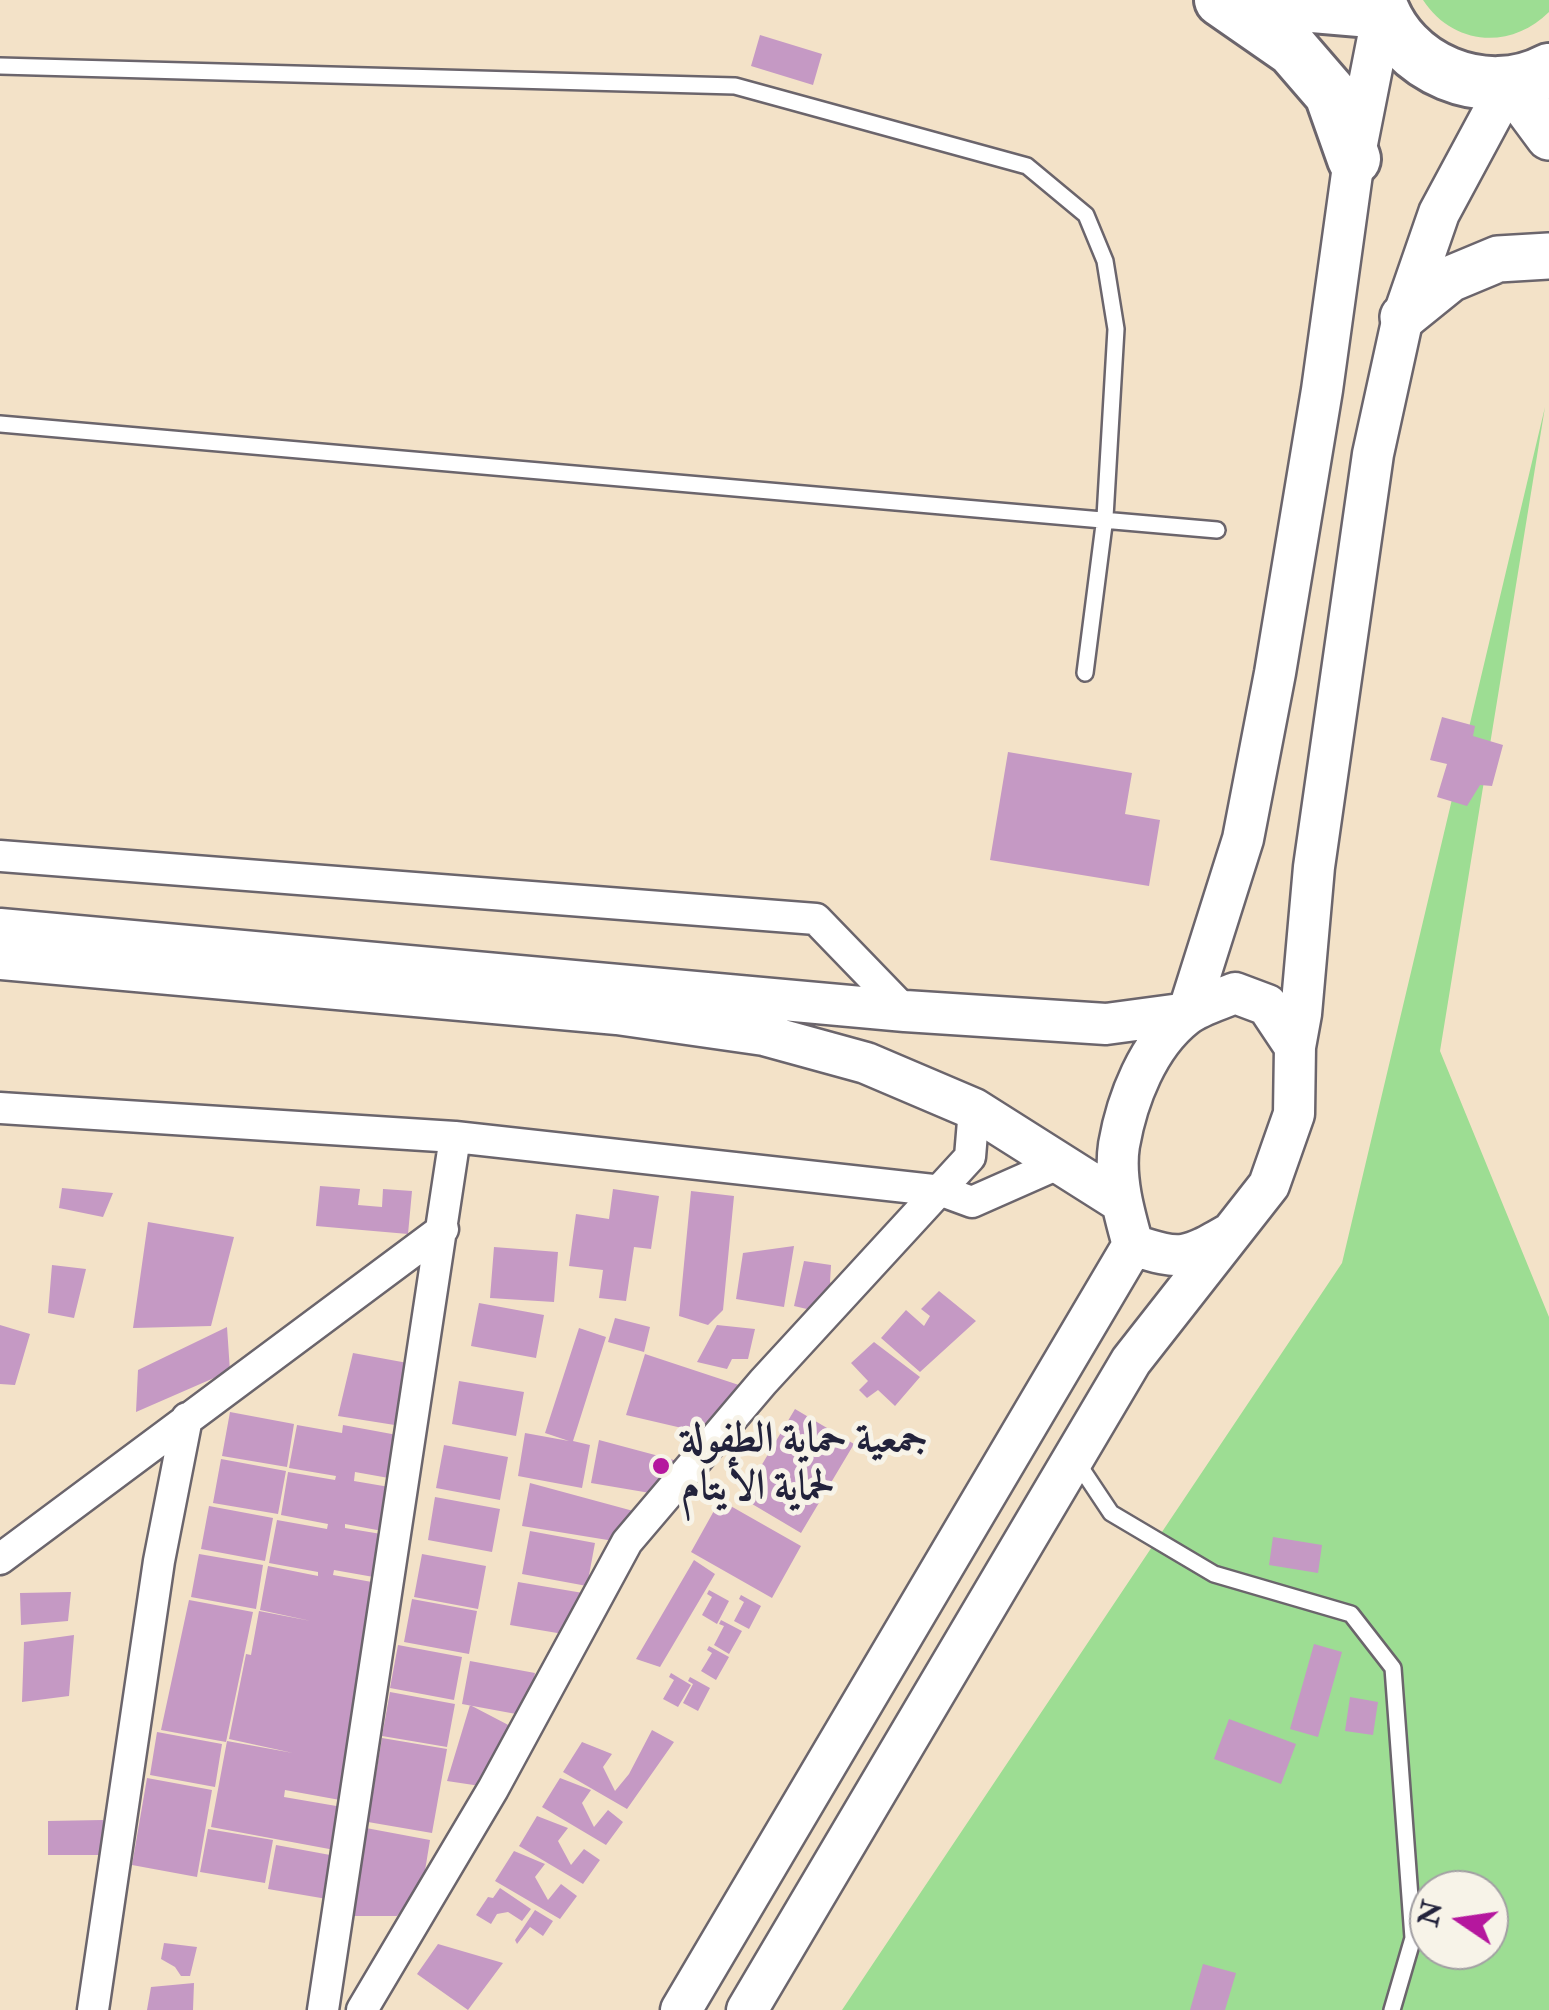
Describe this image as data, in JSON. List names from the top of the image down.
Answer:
{
  "places": ["جمعية حماية الطفولة لحماية الأيتام"],
  "north": "left"
}
